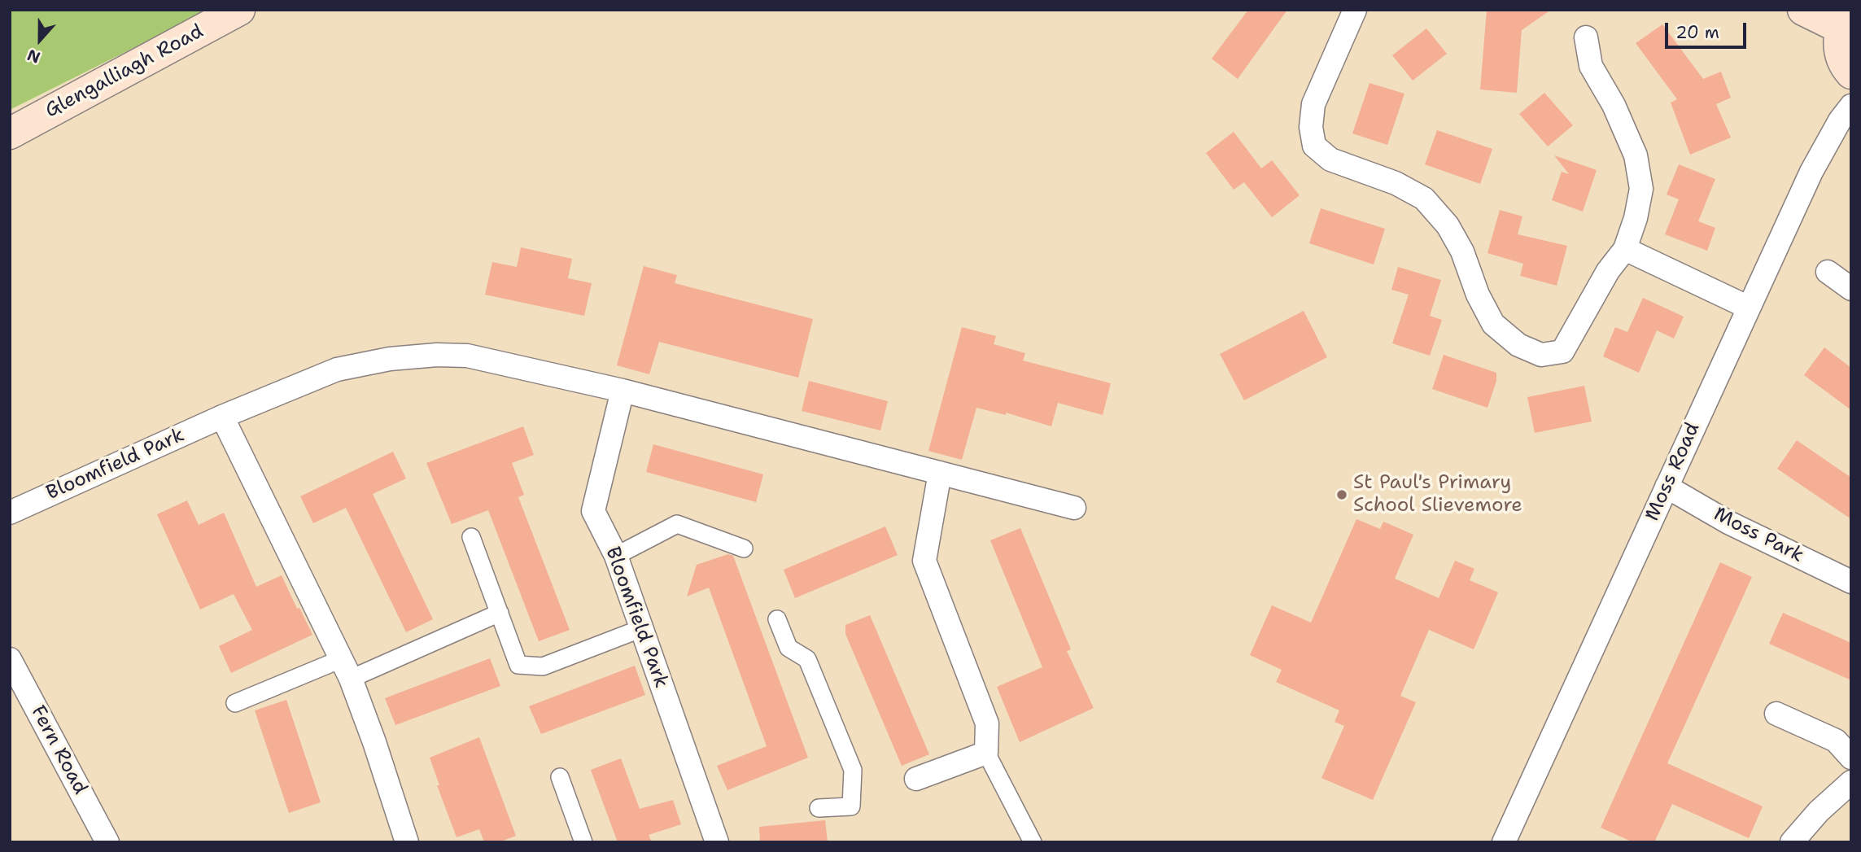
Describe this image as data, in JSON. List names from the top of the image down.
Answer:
{
  "streets": {
    "main road": ["Glengalliagh Road"],
    "street": [
      "Bloomfield Park",
      "Moss Road",
      "Moss Park",
      "Fern Road"
    ]
  },
  "crossings": [
    ["Moss Road", "Moss Park"]
  ],
  "places": ["St Paul's Primary School Slievemore"],
  "scale_bar": "20 m",
  "north": "bottom"
}
